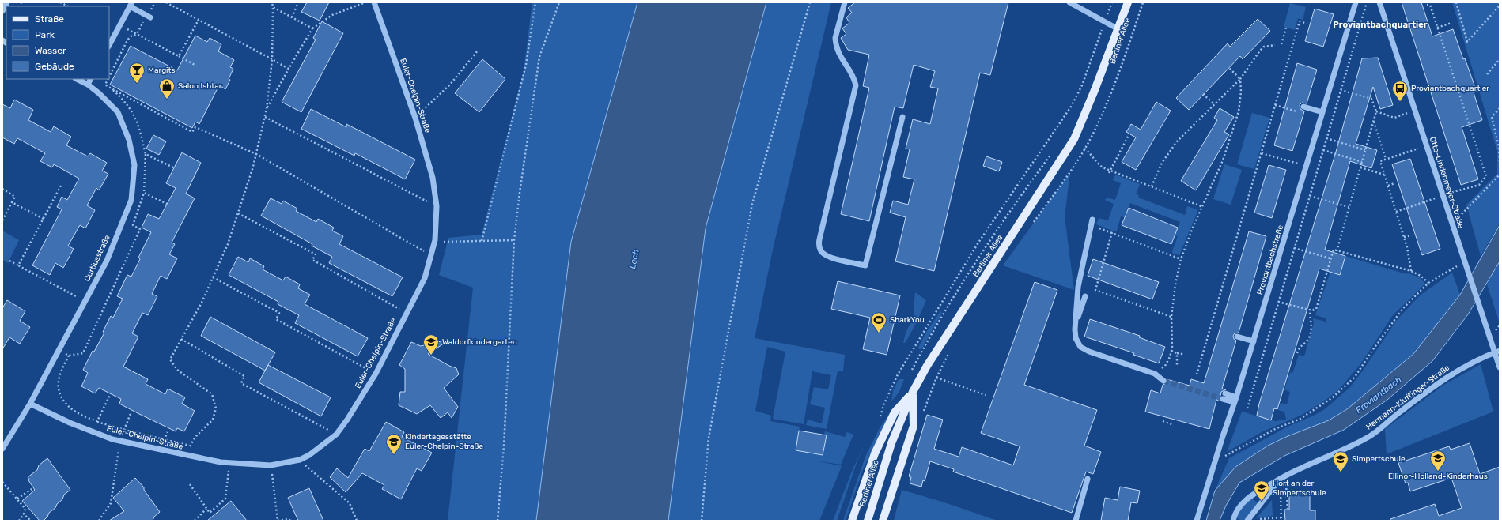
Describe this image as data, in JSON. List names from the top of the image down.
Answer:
{
  "streets": {
    "main road": ["Berliner Allee"],
    "street": [
      "Euler-Chelpin-Straße",
      "Otto-Lindenmeyer-Straße",
      "Curtiusstraße",
      "Proviantbachstraße",
      "Hermann-Kluftinger-Straße"
    ]
  },
  "crossings": [
    ["Euler-Chelpin-Straße", "Curtiusstraße"],
    ["Otto-Lindenmeyer-Straße", "Hermann-Kluftinger-Straße"]
  ],
  "districts": ["Proviantbachquartier"],
  "water": ["Lech", "Proviantbach"],
  "places": {
    "bar": ["Margits"],
    "shop": ["Salon Ishtar"],
    "bus stop": ["Proviantbachquartier"],
    "sports": ["SharkYou"],
    "school or university": [
      "Waldorfkindergarten",
      "Kindertagesstätte Euler-Chelpin-Straße",
      "Ellinor-Holland-Kinderhaus",
      "Simpertschule",
      "Hort an der Simpertschule"
    ]
  },
  "legend": [
    "Straße",
    "Park",
    "Wasser",
    "Gebäude"
  ]
}
